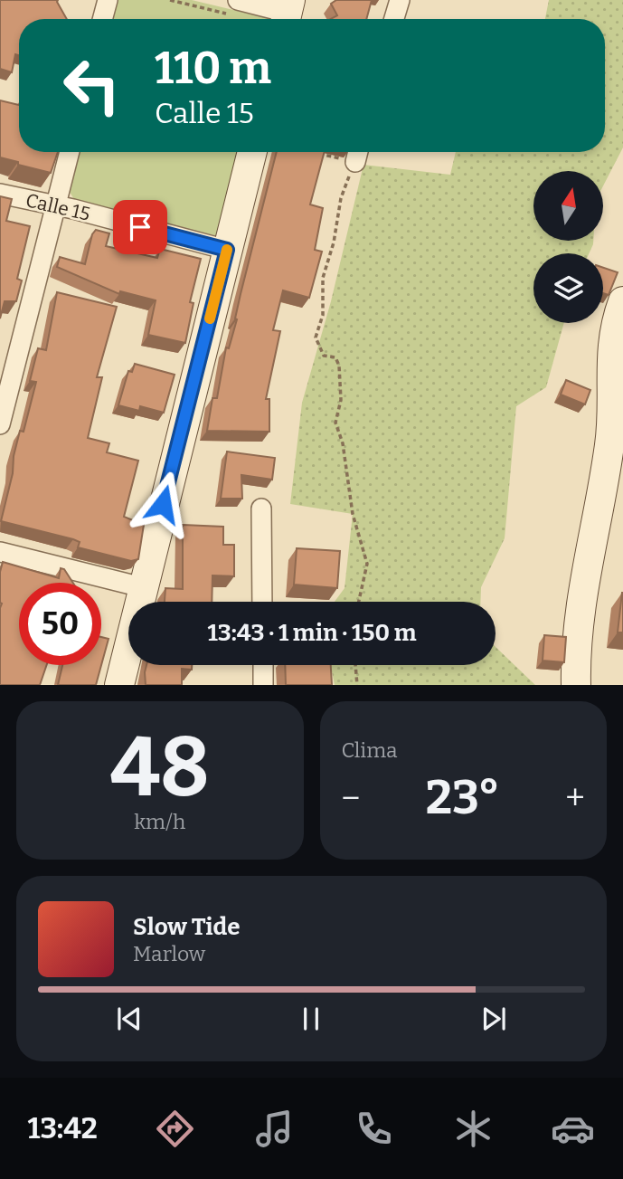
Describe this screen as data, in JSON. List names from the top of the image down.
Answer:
{
  "streets": {
    "street": ["Calle 15"]
  },
  "north": "top",
  "page": {
    "turn": ["110 m", "Calle 15"],
    "limit": "50",
    "trip": "13:43 · 1 min · 150 m",
    "tile": [
      ["48", "km/h"],
      "Clima"
    ],
    "heat": ["−", "23°", "+"],
    "song": ["Slow Tide", "Marlow"],
    "tabs": "13:42"
  }
}
